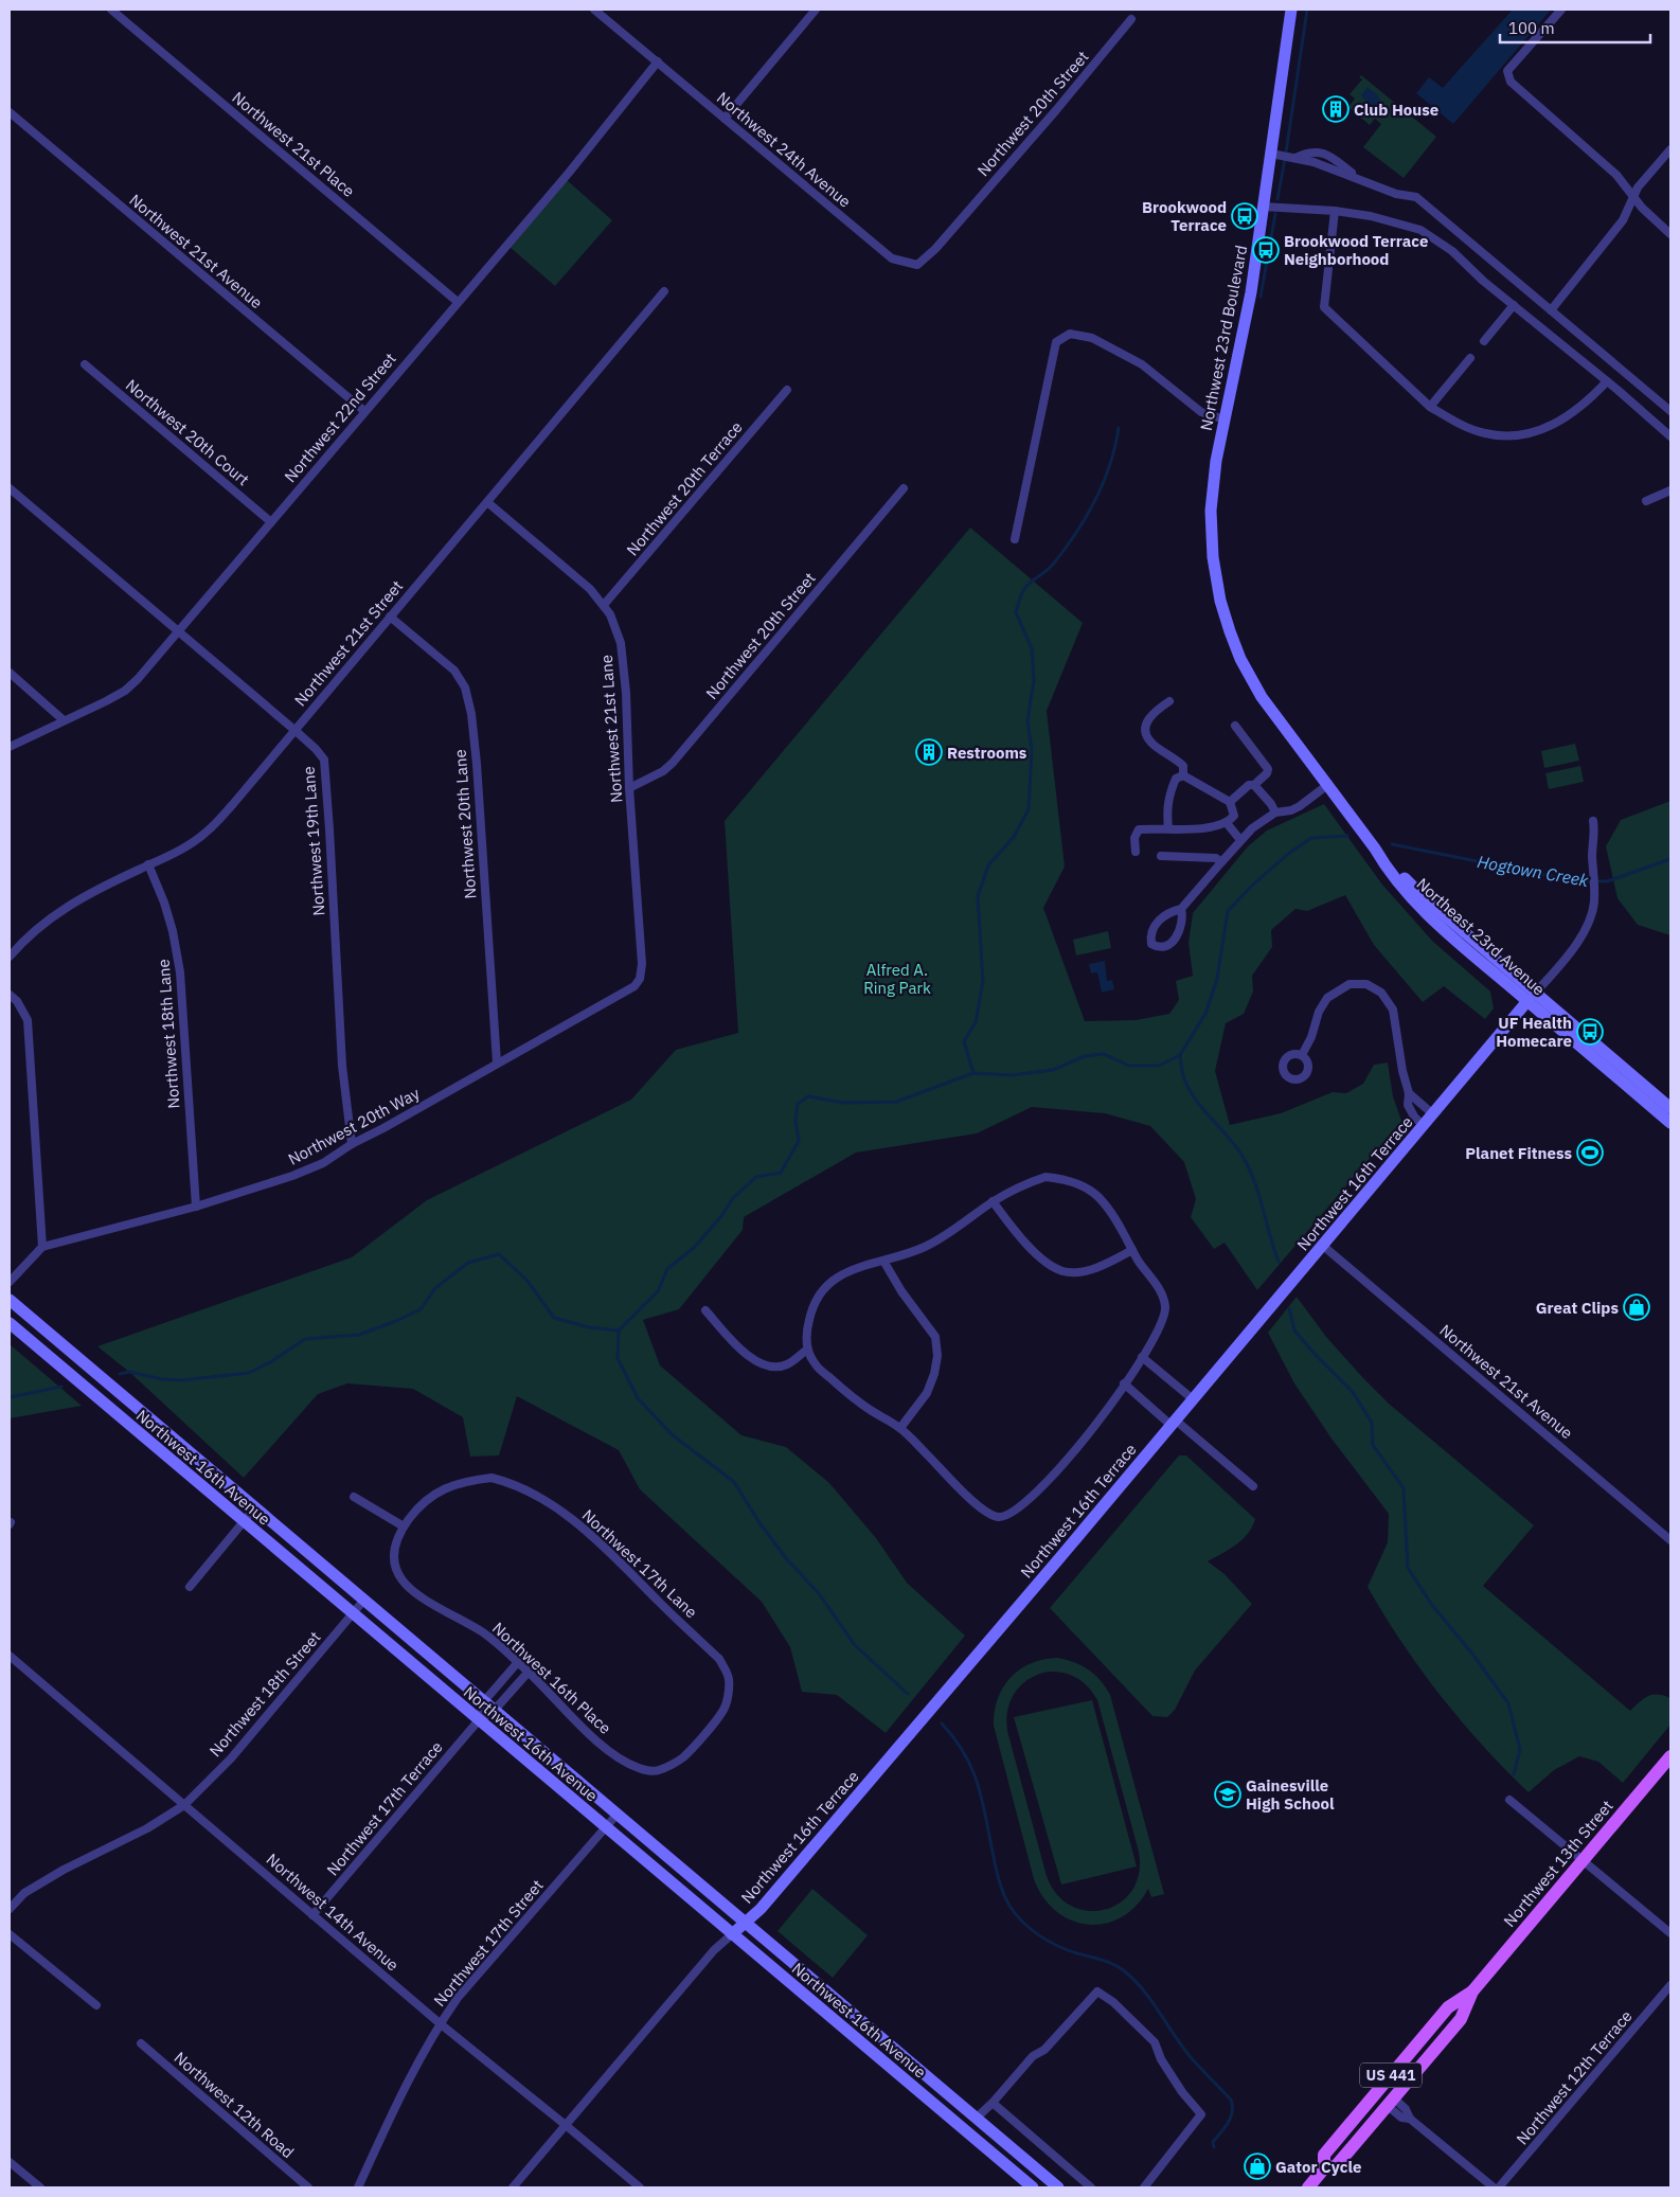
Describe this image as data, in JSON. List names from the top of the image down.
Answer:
{
  "streets": {
    "main road": [
      "Northwest 23rd Boulevard",
      "Northeast 23rd Avenue",
      "Northwest 16th Terrace",
      "Northwest 16th Avenue",
      "Northwest 13th Street",
      "US 441"
    ],
    "street": [
      "Northwest 20th Street",
      "Northwest 21st Place",
      "Northwest 24th Avenue",
      "Northwest 21st Avenue",
      "Northwest 22nd Street",
      "Northwest 20th Court",
      "Northwest 20th Terrace",
      "Northwest 21st Street",
      "Northwest 21st Lane",
      "Northwest 20th Lane",
      "Northwest 19th Lane",
      "Northwest 18th Lane",
      "Northwest 20th Way",
      "Northwest 17th Lane",
      "Northwest 16th Place",
      "Northwest 18th Street",
      "Northwest 17th Terrace",
      "Northwest 14th Avenue",
      "Northwest 17th Street",
      "Northwest 12th Terrace",
      "Northwest 12th Road"
    ]
  },
  "crossings": [
    ["Northwest 20th Street", "Northwest 24th Avenue"],
    ["Northwest 20th Street", "Northwest 21st Lane"],
    ["Northwest 21st Place", "Northwest 22nd Street"],
    ["Northwest 24th Avenue", "Northwest 22nd Street"],
    ["Northwest 21st Avenue", "Northwest 22nd Street"],
    ["Northwest 21st Avenue", "Northwest 16th Terrace"],
    ["Northwest 23rd Boulevard", "Northeast 23rd Avenue"],
    ["Northwest 22nd Street", "Northwest 20th Court"],
    ["Northwest 22nd Street", "Northwest 19th Lane"],
    ["Northwest 20th Terrace", "Northwest 21st Lane"],
    ["Northwest 21st Street", "Northwest 21st Lane"],
    ["Northwest 21st Street", "Northwest 20th Lane"],
    ["Northwest 21st Street", "Northwest 19th Lane"],
    ["Northwest 21st Street", "Northwest 18th Lane"],
    ["Northwest 21st Lane", "Northwest 20th Way"],
    ["Northwest 20th Lane", "Northwest 20th Way"],
    ["Northwest 19th Lane", "Northwest 20th Way"],
    ["Northeast 23rd Avenue", "Northwest 16th Terrace"],
    ["Northwest 18th Lane", "Northwest 20th Way"],
    ["Northwest 16th Terrace", "Northwest 16th Avenue"],
    ["Northwest 16th Terrace", "Northwest 14th Avenue"],
    ["Northwest 16th Avenue", "Northwest 18th Street"],
    ["Northwest 16th Avenue", "Northwest 17th Terrace"],
    ["Northwest 16th Avenue", "Northwest 17th Street"],
    ["Northwest 17th Lane", "Northwest 16th Place"],
    ["Northwest 18th Street", "Northwest 14th Avenue"],
    ["Northwest 17th Terrace", "Northwest 14th Avenue"],
    ["Northwest 14th Avenue", "Northwest 17th Street"]
  ],
  "water": ["Hogtown Creek"],
  "parks": ["Alfred A. Ring Park"],
  "places": {
    "building": ["Club House", "Restrooms"],
    "bus stop": ["Brookwood Terrace", "Brookwood Terrace Neighborhood", "UF Health Homecare"],
    "sports": ["Planet Fitness"],
    "shop": ["Great Clips", "Gator Cycle"],
    "school or university": ["Gainesville High School"]
  },
  "scale_bar": "100 m"
}
